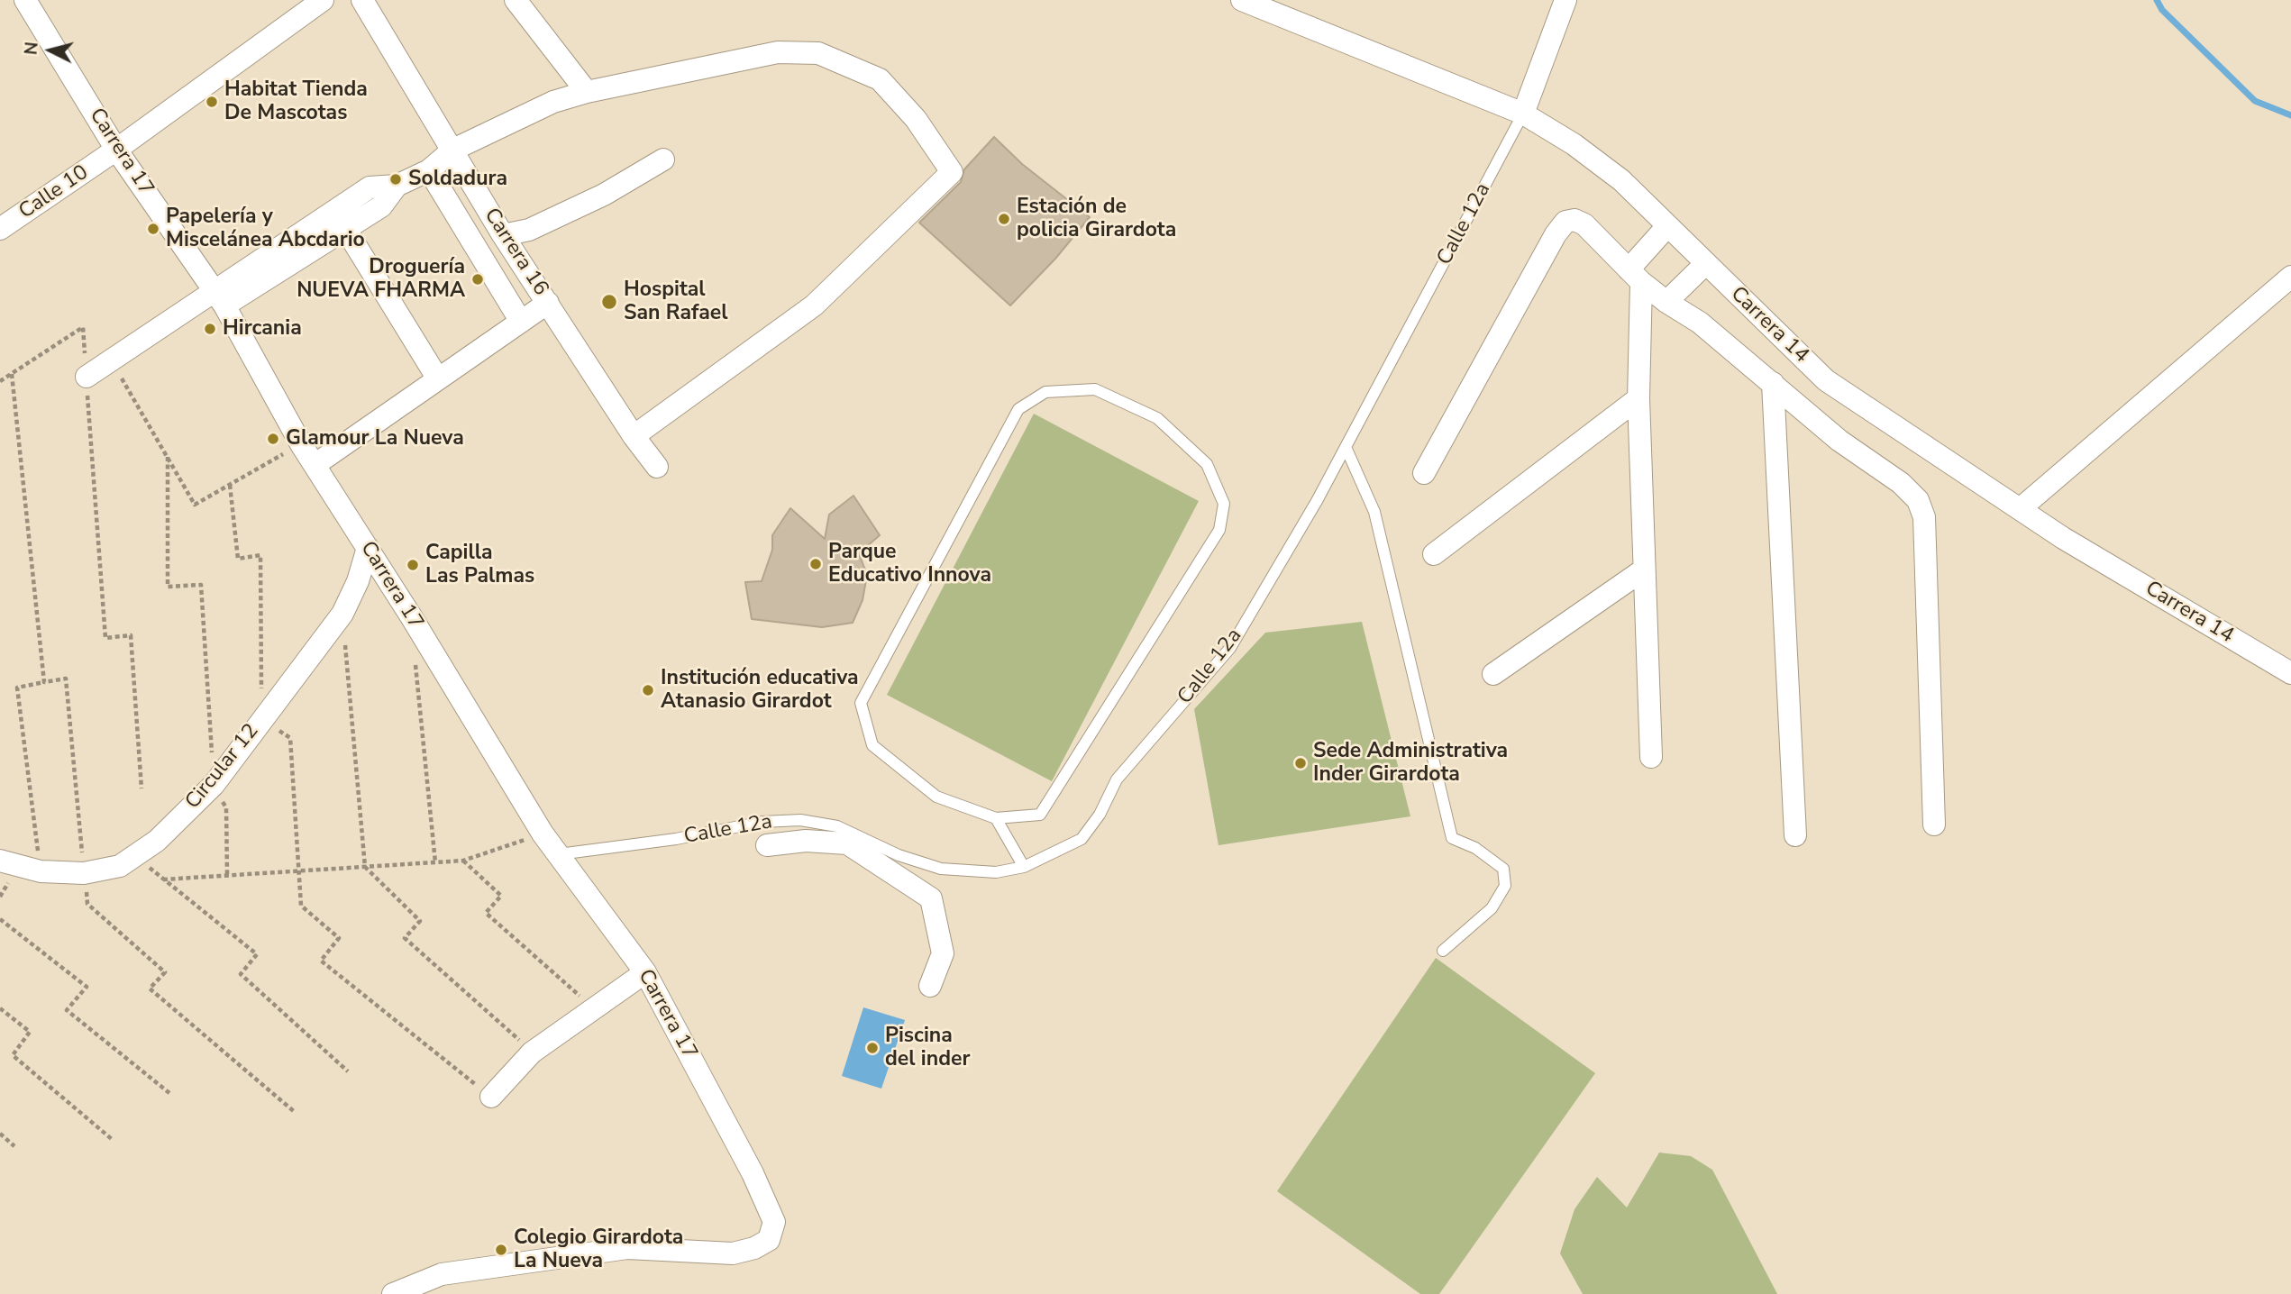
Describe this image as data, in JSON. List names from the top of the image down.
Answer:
{
  "streets": {
    "street": [
      "Carrera 17",
      "Calle 10",
      "Calle 12a",
      "Carrera 16",
      "Carrera 14",
      "Circular 12"
    ]
  },
  "crossings": [
    ["Carrera 17", "Calle 10"],
    ["Carrera 17", "Calle 12a"],
    ["Carrera 17", "Circular 12"],
    ["Calle 12a", "Carrera 14"]
  ],
  "places": [
    "Habitat Tienda De Mascotas",
    "Soldadura",
    "Estación de policia Girardota",
    "Papelería y Miscelánea Abcdario",
    "Droguería NUEVA FHARMA",
    "Hospital San Rafael",
    "Hircania",
    "Glamour La Nueva",
    "Parque Educativo Innova",
    "Capilla Las Palmas",
    "Institución educativa Atanasio Girardot",
    "Sede Administrativa Inder Girardota",
    "Piscina del inder",
    "Colegio Girardota La Nueva"
  ],
  "north": "left"
}
